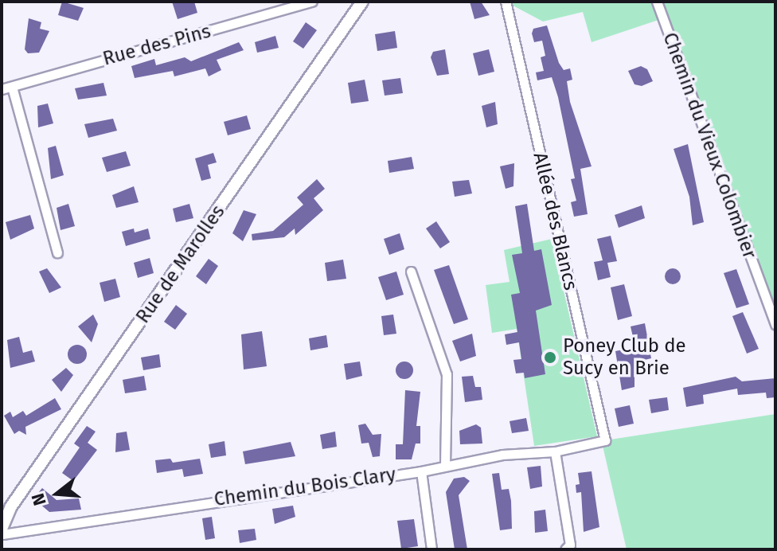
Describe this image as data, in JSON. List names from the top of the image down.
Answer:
{
  "streets": {
    "street": [
      "Rue des Pins",
      "Chemin du Vieux Colombier",
      "Allée des Blancs",
      "Rue de Marolles",
      "Chemin du Bois Clary"
    ]
  },
  "crossings": [
    ["Allée des Blancs", "Chemin du Bois Clary"],
    ["Rue de Marolles", "Chemin du Bois Clary"]
  ],
  "places": ["Poney Club de Sucy en Brie"],
  "north": "left"
}
